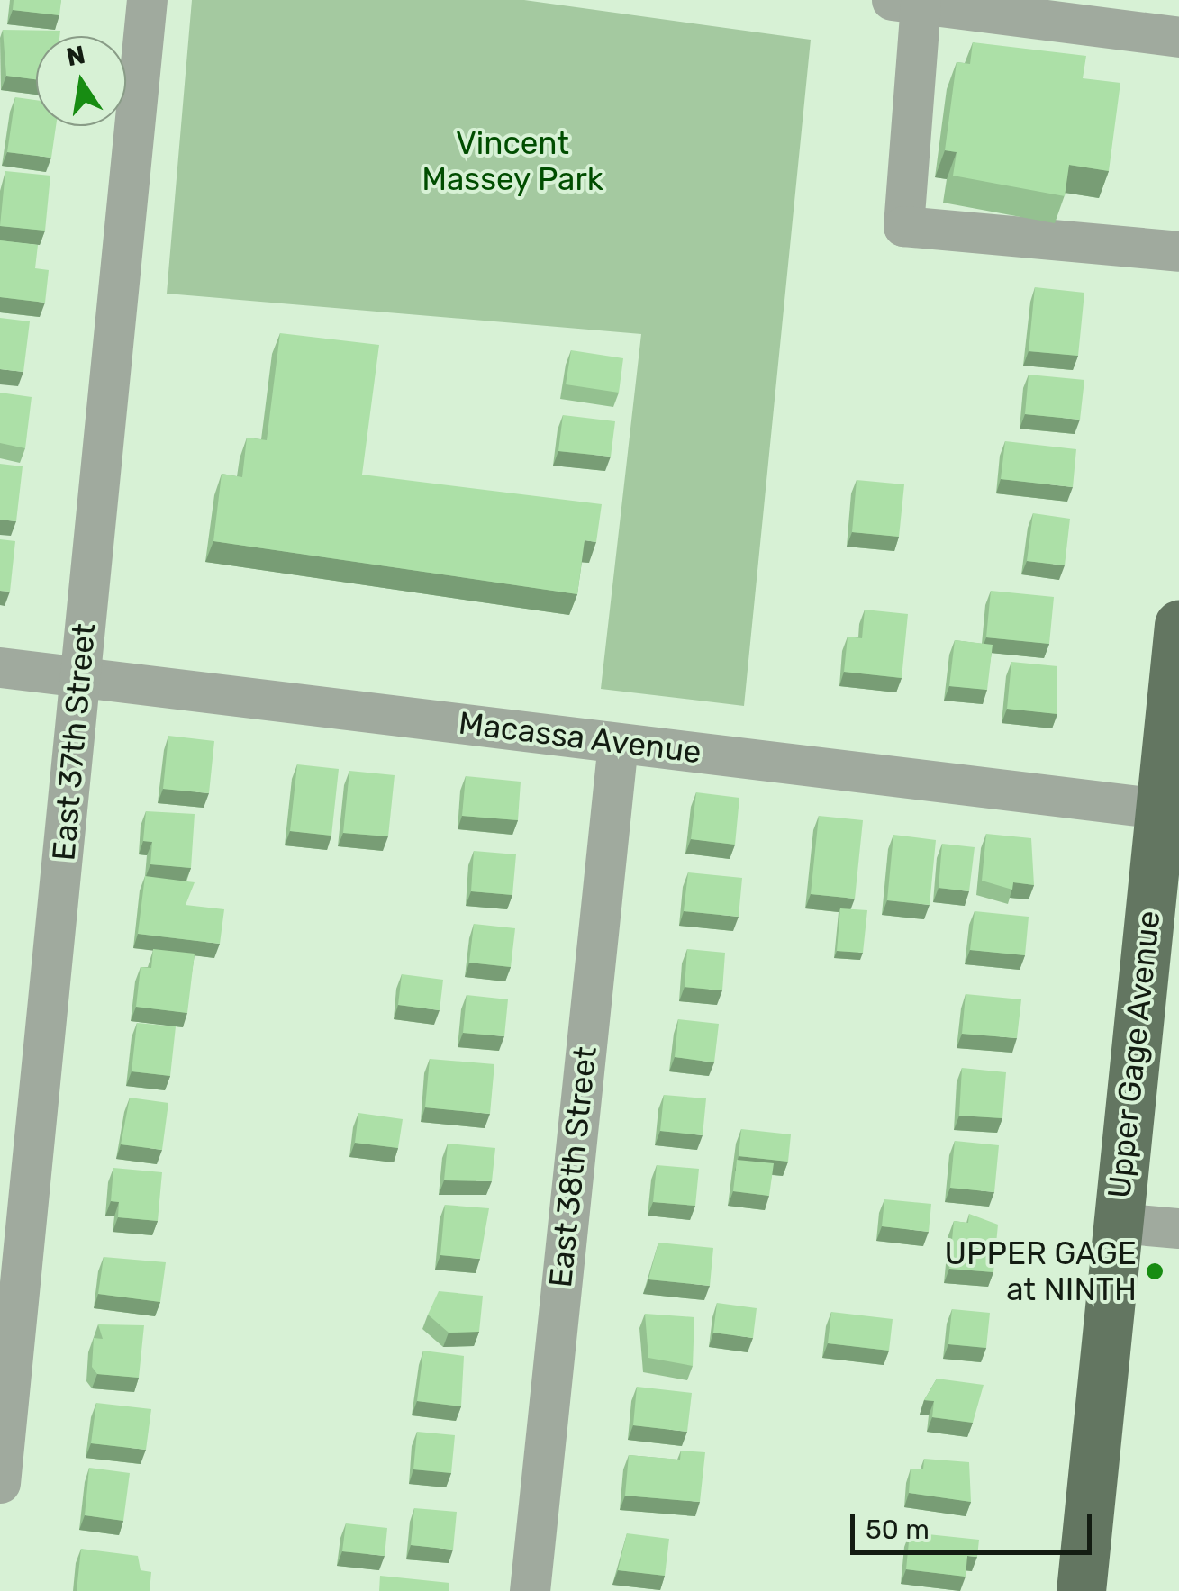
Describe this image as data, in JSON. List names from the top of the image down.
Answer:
{
  "streets": {
    "main road": ["Upper Gage Avenue"],
    "street": ["Macassa Avenue", "East 37th Street", "East 38th Street"]
  },
  "crossings": [
    ["Macassa Avenue", "East 37th Street"],
    ["Macassa Avenue", "Upper Gage Avenue"],
    ["Macassa Avenue", "East 38th Street"]
  ],
  "parks": ["Vincent Massey Park"],
  "places": ["UPPER GAGE at NINTH"],
  "scale_bar": "50 m",
  "north": "top"
}
